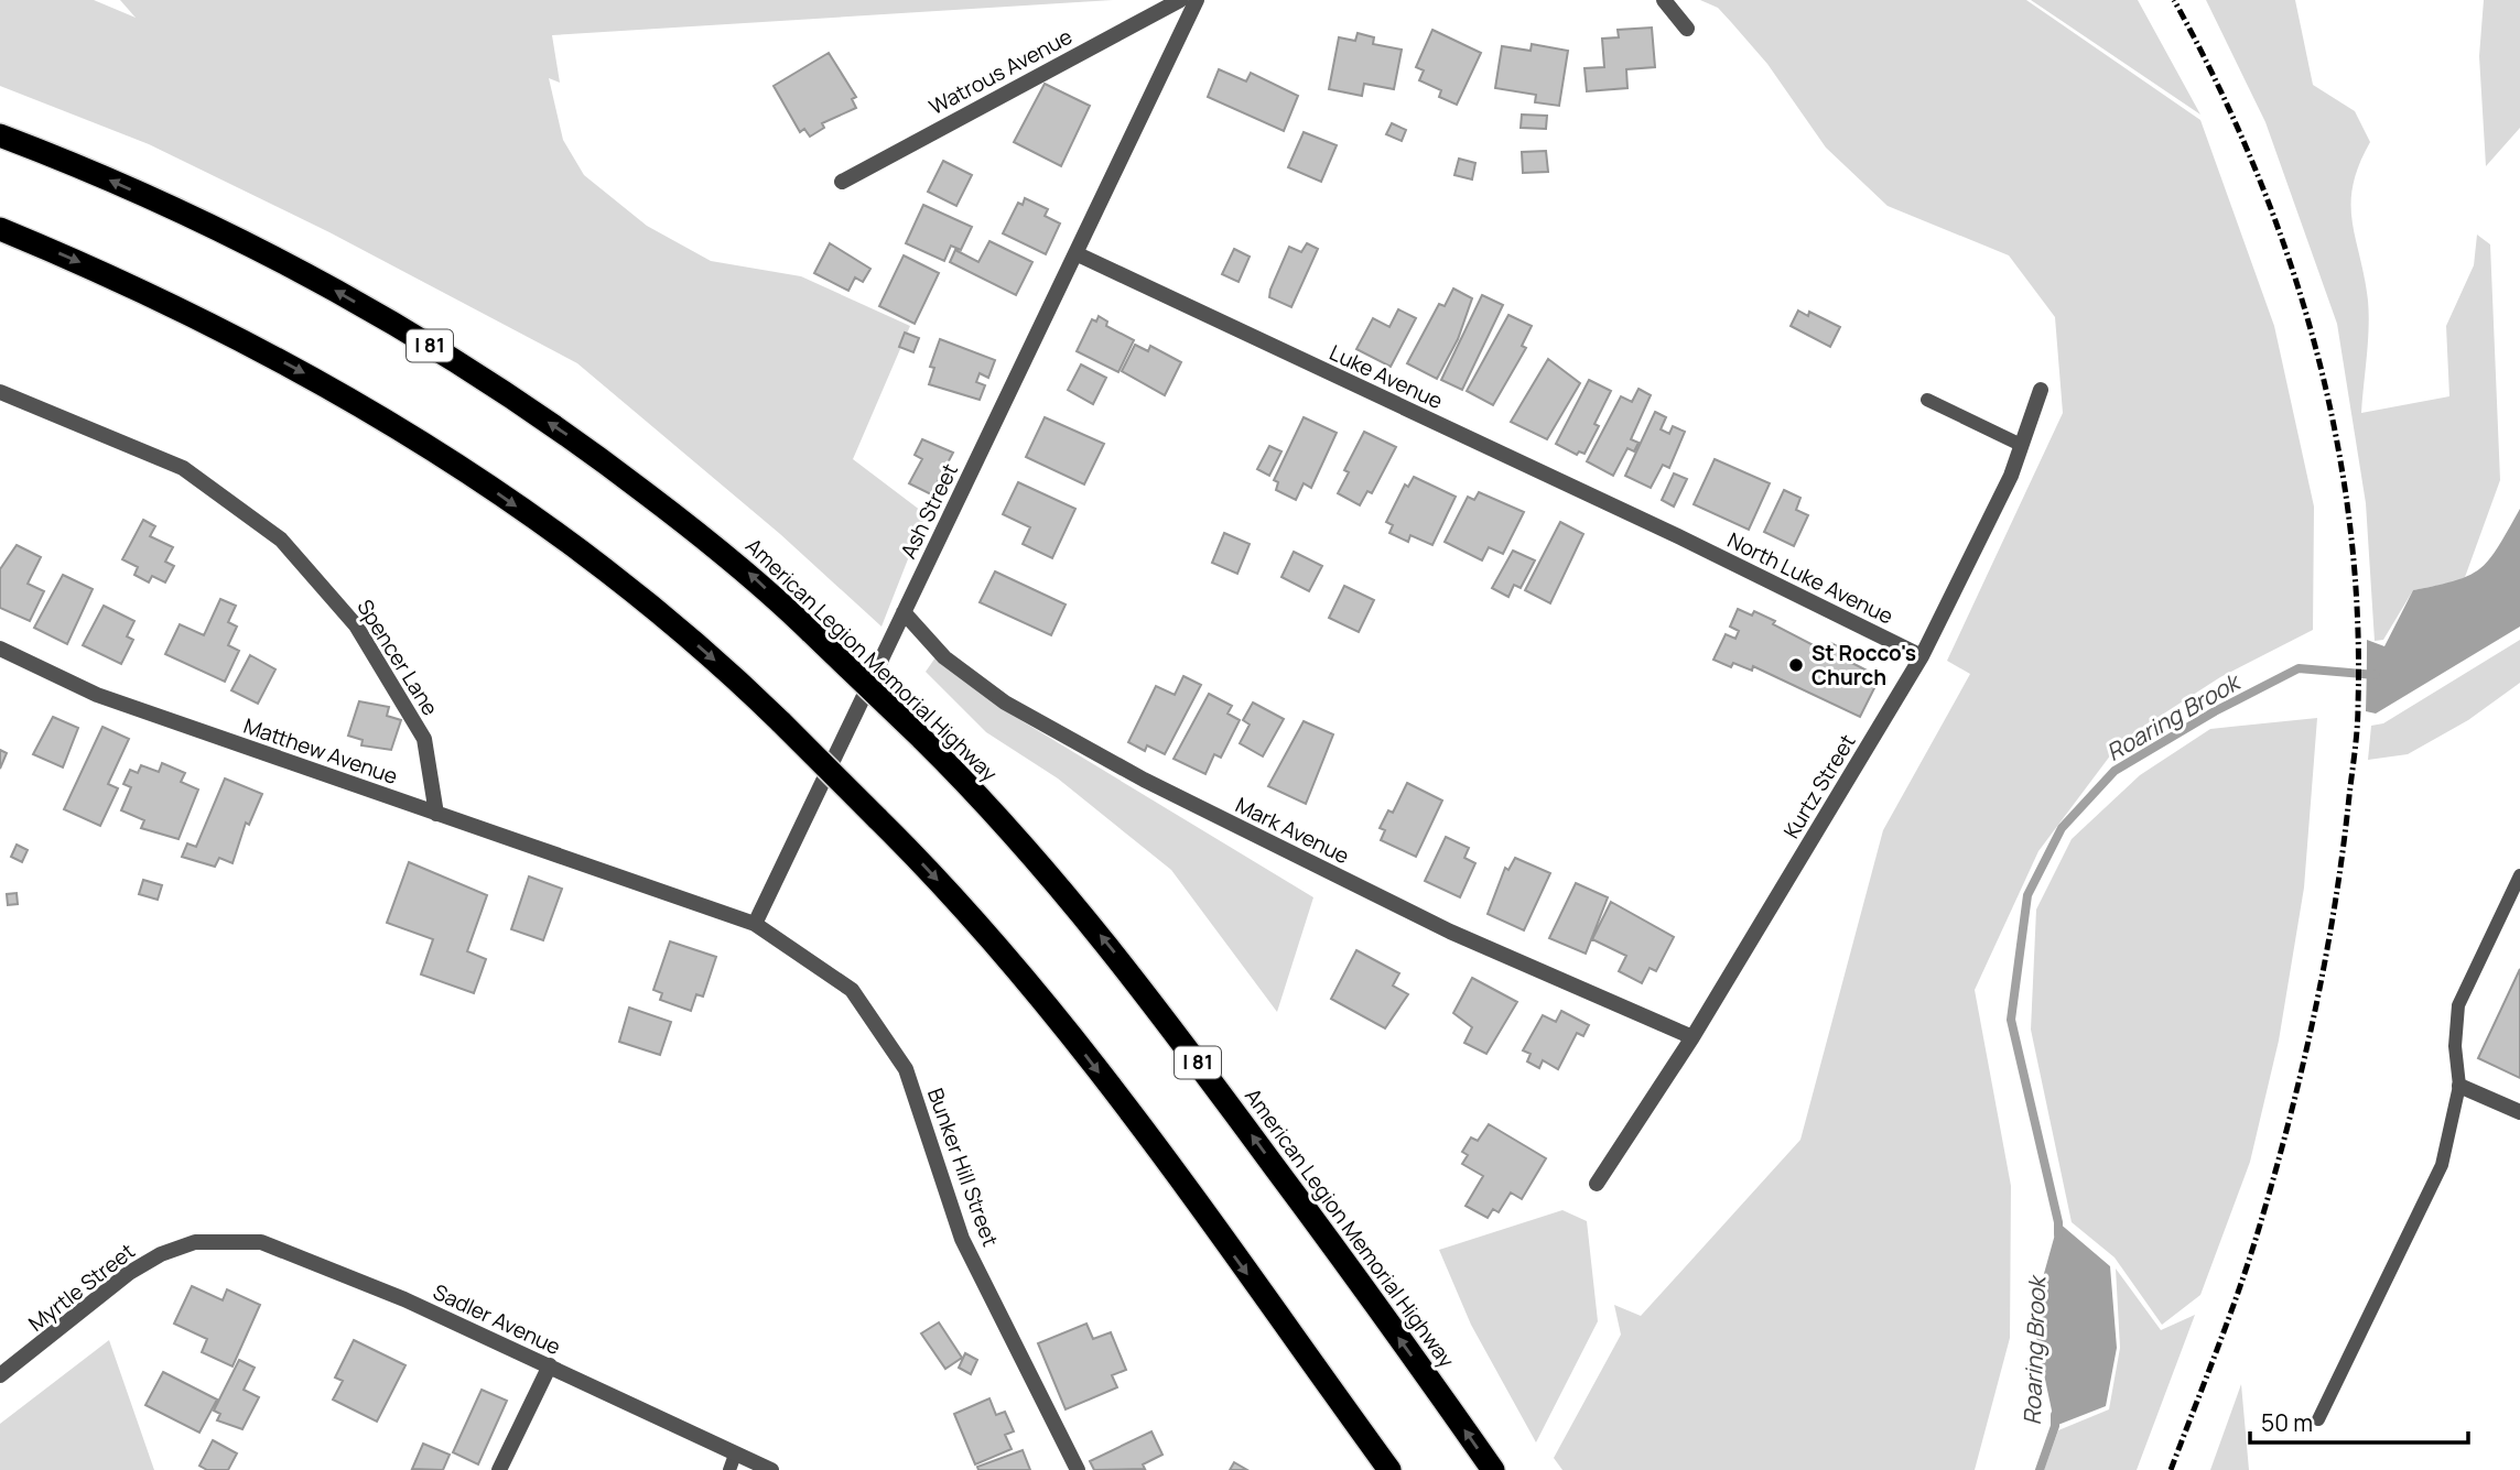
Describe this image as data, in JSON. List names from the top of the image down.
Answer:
{
  "streets": {
    "highway": ["I 81", "American Legion Memorial Highway"],
    "street": [
      "Watrous Avenue",
      "Luke Avenue",
      "Ash Street",
      "North Luke Avenue",
      "Spencer Lane",
      "Matthew Avenue",
      "Kurtz Street",
      "Mark Avenue",
      "Bunker Hill Street",
      "Myrtle Street",
      "Sadler Avenue"
    ]
  },
  "crossings": [
    ["Luke Avenue", "Ash Street"],
    ["Luke Avenue", "North Luke Avenue"],
    ["Ash Street", "Matthew Avenue"],
    ["Ash Street", "Mark Avenue"],
    ["Ash Street", "Bunker Hill Street"],
    ["North Luke Avenue", "Kurtz Street"],
    ["Spencer Lane", "Matthew Avenue"],
    ["Matthew Avenue", "Bunker Hill Street"],
    ["Kurtz Street", "Mark Avenue"],
    ["Myrtle Street", "Sadler Avenue"]
  ],
  "water": ["Roaring Brook"],
  "places": ["St Rocco's Church"],
  "scale_bar": "50 m"
}
